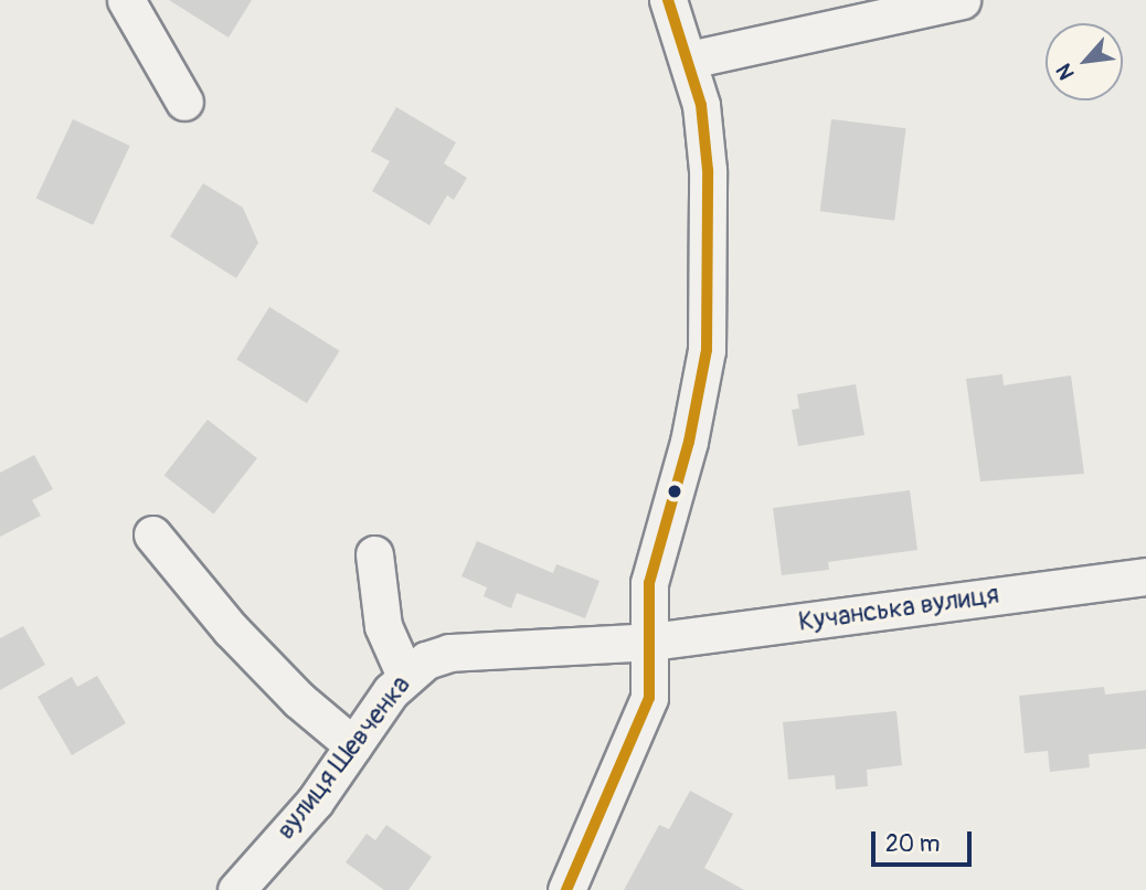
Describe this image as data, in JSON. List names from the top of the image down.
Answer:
{
  "streets": {
    "street": ["Кучанська вулиця", "вулиця Шевченка"]
  },
  "crossings": [
    ["Кучанська вулиця", "вулиця Шевченка"]
  ],
  "scale_bar": "20 m",
  "north": "bottom left"
}
